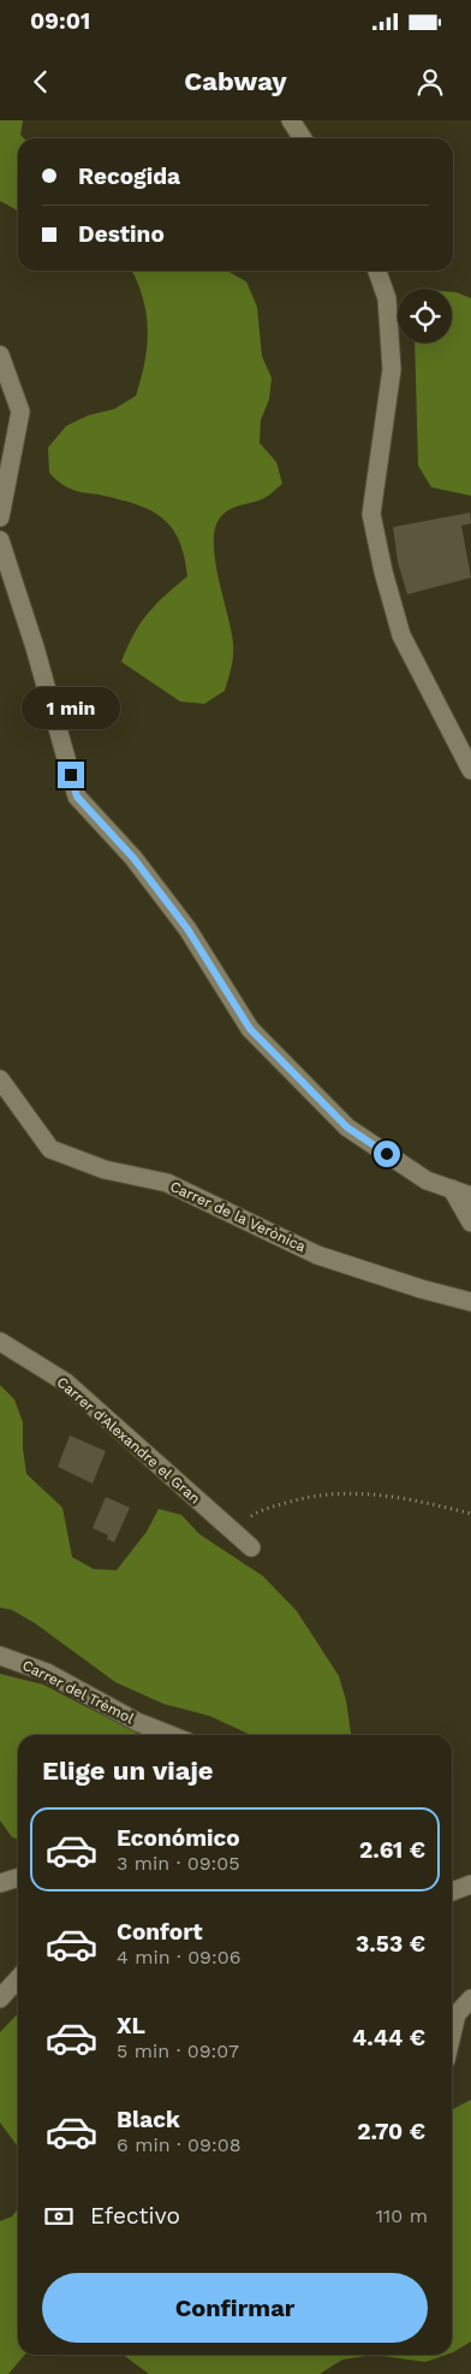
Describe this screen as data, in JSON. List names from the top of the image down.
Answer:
{
  "streets": {
    "street": ["Carrer de la Verònica", "Carrer d'Alexandre el Gran", "Carrer del Trèmol"]
  },
  "page": {
    "status": "09:01",
    "header": "Cabway",
    "banner": ["Recogida", "Destino"],
    "bubble": "1 min",
    "heading": "Elige un viaje",
    "list": [
      {
        "name": "Económico",
        "note": "3 min · 09:05",
        "value": "2.61 €"
      },
      {
        "name": "Confort",
        "note": "4 min · 09:06",
        "value": "3.53 €"
      },
      {
        "name": "XL",
        "note": "5 min · 09:07",
        "value": "4.44 €"
      },
      {
        "name": "Black",
        "note": "6 min · 09:08",
        "value": "2.70 €"
      }
    ],
    "pay": ["Efectivo", "110 m"],
    "buttons": "Confirmar"
  }
}
